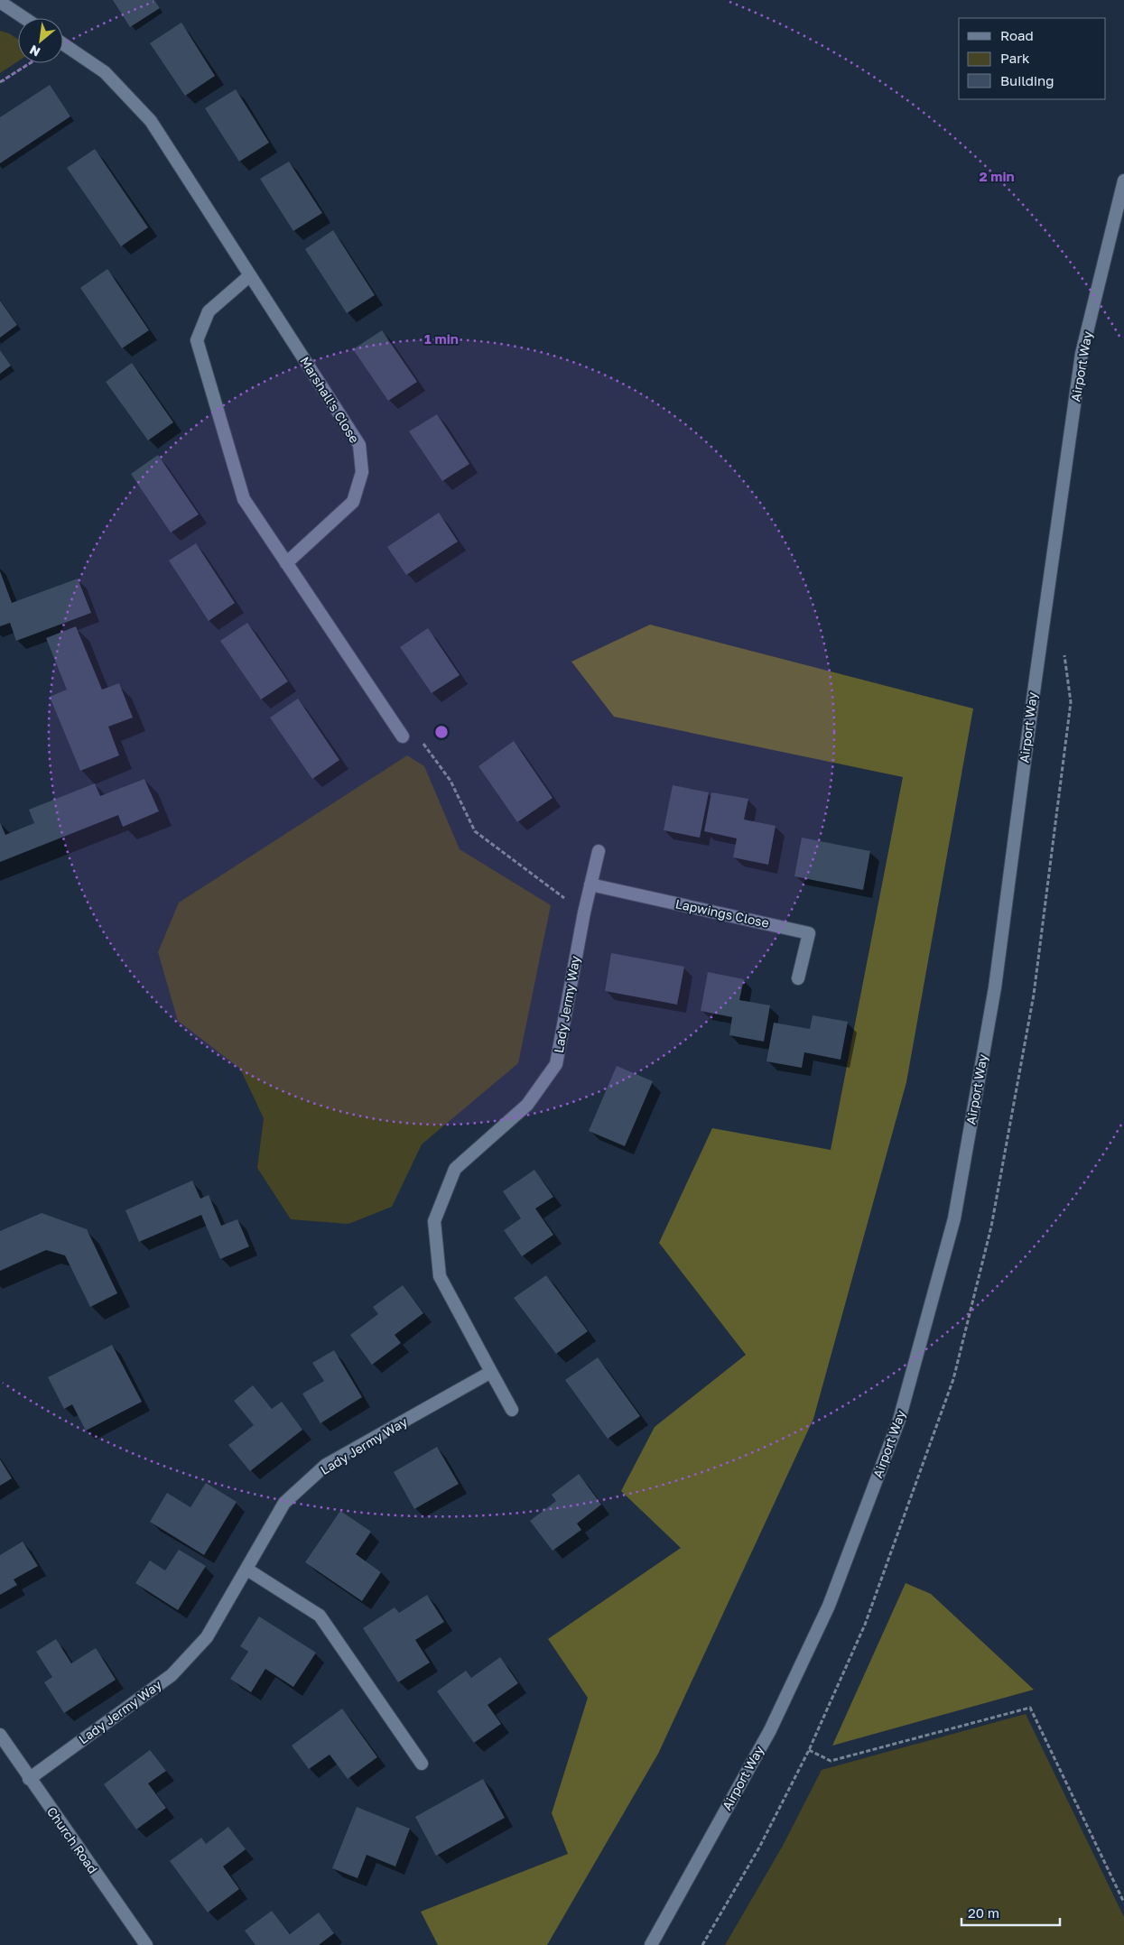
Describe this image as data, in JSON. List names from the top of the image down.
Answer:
{
  "streets": {
    "street": [
      "Airport Way",
      "Marshall's Close",
      "Lapwings Close",
      "Lady Jermy Way",
      "Church Road"
    ]
  },
  "crossings": [
    ["Lapwings Close", "Lady Jermy Way"],
    ["Lady Jermy Way", "Church Road"]
  ],
  "legend": ["Road", "Park", "Building"],
  "scale_bar": "20 m",
  "north": "bottom left",
  "rings": ["2 min", "1 min"]
}
